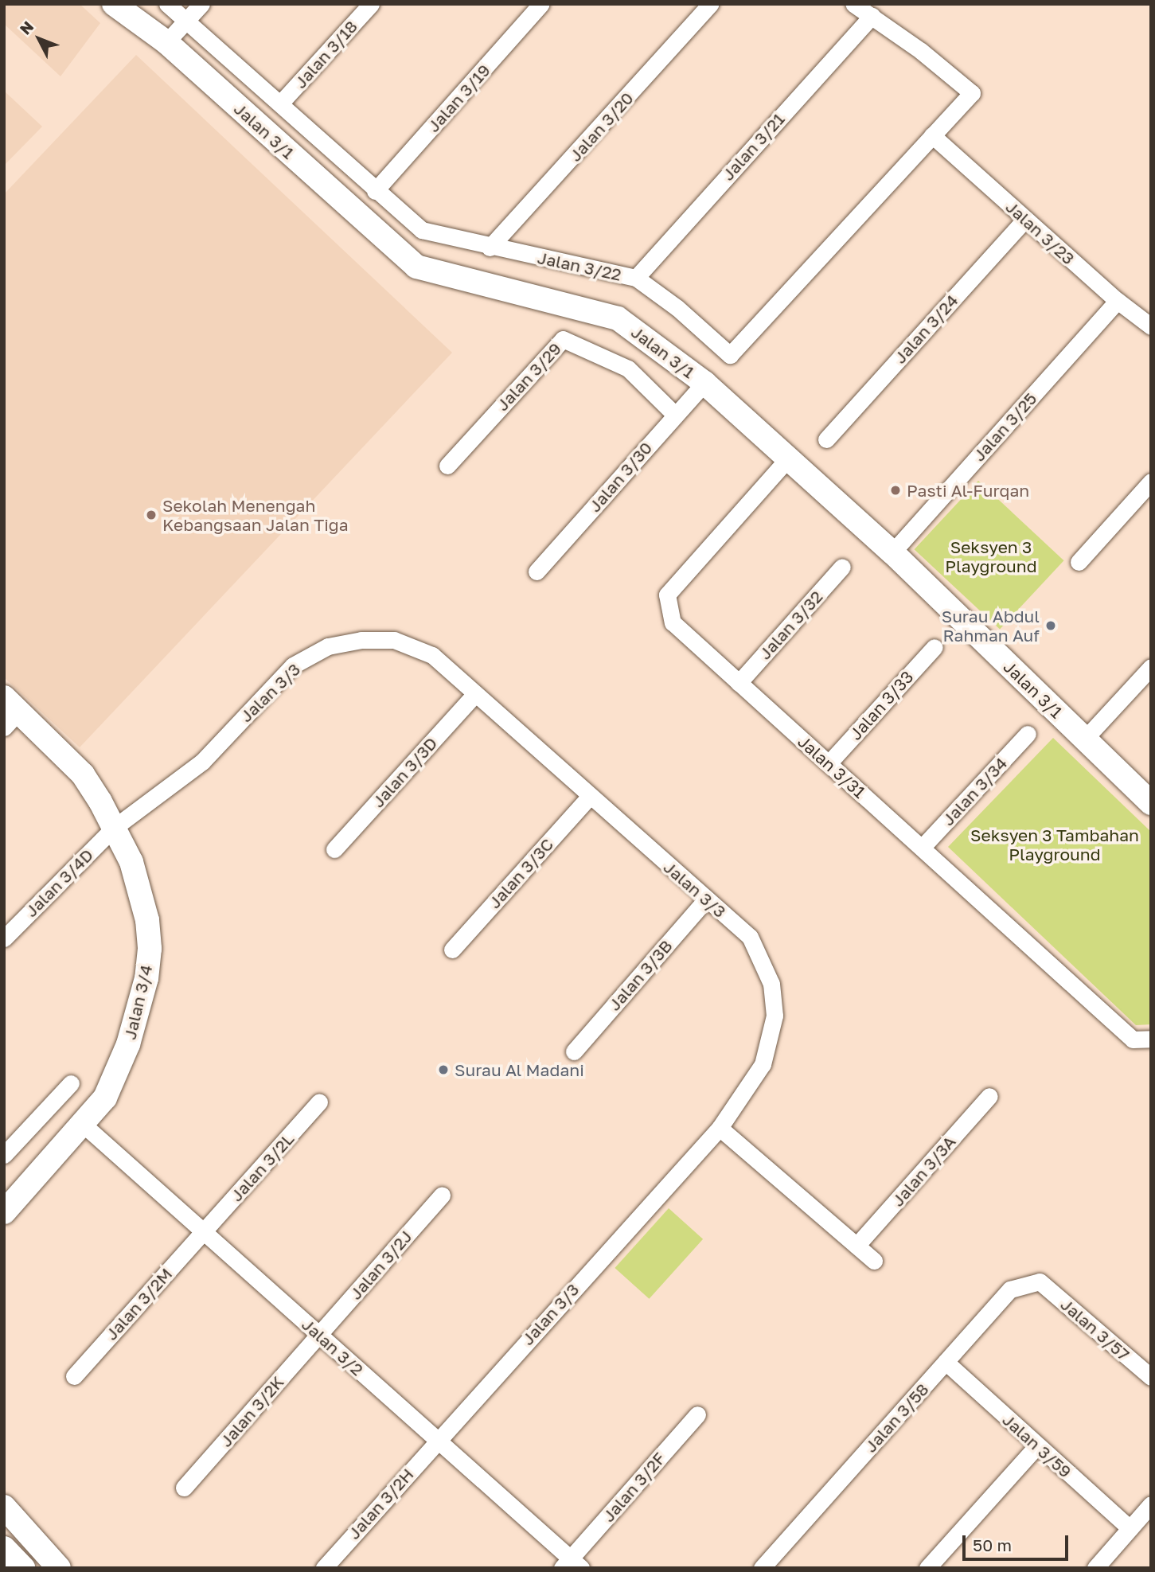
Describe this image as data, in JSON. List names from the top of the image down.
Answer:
{
  "streets": {
    "street": [
      "Jalan 3/18",
      "Jalan 3/19",
      "Jalan 3/20",
      "Jalan 3/1",
      "Jalan 3/21",
      "Jalan 3/23",
      "Jalan 3/22",
      "Jalan 3/24",
      "Jalan 3/29",
      "Jalan 3/25",
      "Jalan 3/30",
      "Jalan 3/32",
      "Jalan 3/3",
      "Jalan 3/33",
      "Jalan 3/31",
      "Jalan 3/3D",
      "Jalan 3/34",
      "Jalan 3/3C",
      "Jalan 3/4D",
      "Jalan 3/3B",
      "Jalan 3/4",
      "Jalan 3/2L",
      "Jalan 3/3A",
      "Jalan 3/2J",
      "Jalan 3/2M",
      "Jalan 3/57",
      "Jalan 3/2",
      "Jalan 3/2K",
      "Jalan 3/58",
      "Jalan 3/59",
      "Jalan 3/2F",
      "Jalan 3/2H"
    ]
  },
  "crossings": [
    ["Jalan 3/18", "Jalan 3/22"],
    ["Jalan 3/19", "Jalan 3/22"],
    ["Jalan 3/20", "Jalan 3/22"],
    ["Jalan 3/1", "Jalan 3/25"],
    ["Jalan 3/1", "Jalan 3/30"],
    ["Jalan 3/1", "Jalan 3/31"],
    ["Jalan 3/21", "Jalan 3/22"],
    ["Jalan 3/23", "Jalan 3/22"],
    ["Jalan 3/23", "Jalan 3/24"],
    ["Jalan 3/23", "Jalan 3/25"],
    ["Jalan 3/29", "Jalan 3/30"],
    ["Jalan 3/32", "Jalan 3/31"],
    ["Jalan 3/3", "Jalan 3/3D"],
    ["Jalan 3/3", "Jalan 3/3C"],
    ["Jalan 3/3", "Jalan 3/4D"],
    ["Jalan 3/3", "Jalan 3/3B"],
    ["Jalan 3/3", "Jalan 3/4"],
    ["Jalan 3/3", "Jalan 3/2"],
    ["Jalan 3/3", "Jalan 3/2H"],
    ["Jalan 3/33", "Jalan 3/31"],
    ["Jalan 3/31", "Jalan 3/34"],
    ["Jalan 3/4D", "Jalan 3/4"],
    ["Jalan 3/4", "Jalan 3/2"],
    ["Jalan 3/2L", "Jalan 3/2M"],
    ["Jalan 3/2L", "Jalan 3/2"],
    ["Jalan 3/2J", "Jalan 3/2"],
    ["Jalan 3/2J", "Jalan 3/2K"],
    ["Jalan 3/2M", "Jalan 3/2"],
    ["Jalan 3/57", "Jalan 3/58"],
    ["Jalan 3/2", "Jalan 3/2K"],
    ["Jalan 3/2", "Jalan 3/2F"],
    ["Jalan 3/2", "Jalan 3/2H"],
    ["Jalan 3/58", "Jalan 3/59"]
  ],
  "parks": ["Seksyen 3 Playground", "Seksyen 3 Tambahan Playground"],
  "places": [
    "Pasti Al-Furqan",
    "Sekolah Menengah Kebangsaan Jalan Tiga",
    "Surau Abdul Rahman Auf",
    "Surau Al Madani"
  ],
  "scale_bar": "50 m",
  "north": "top left"
}
